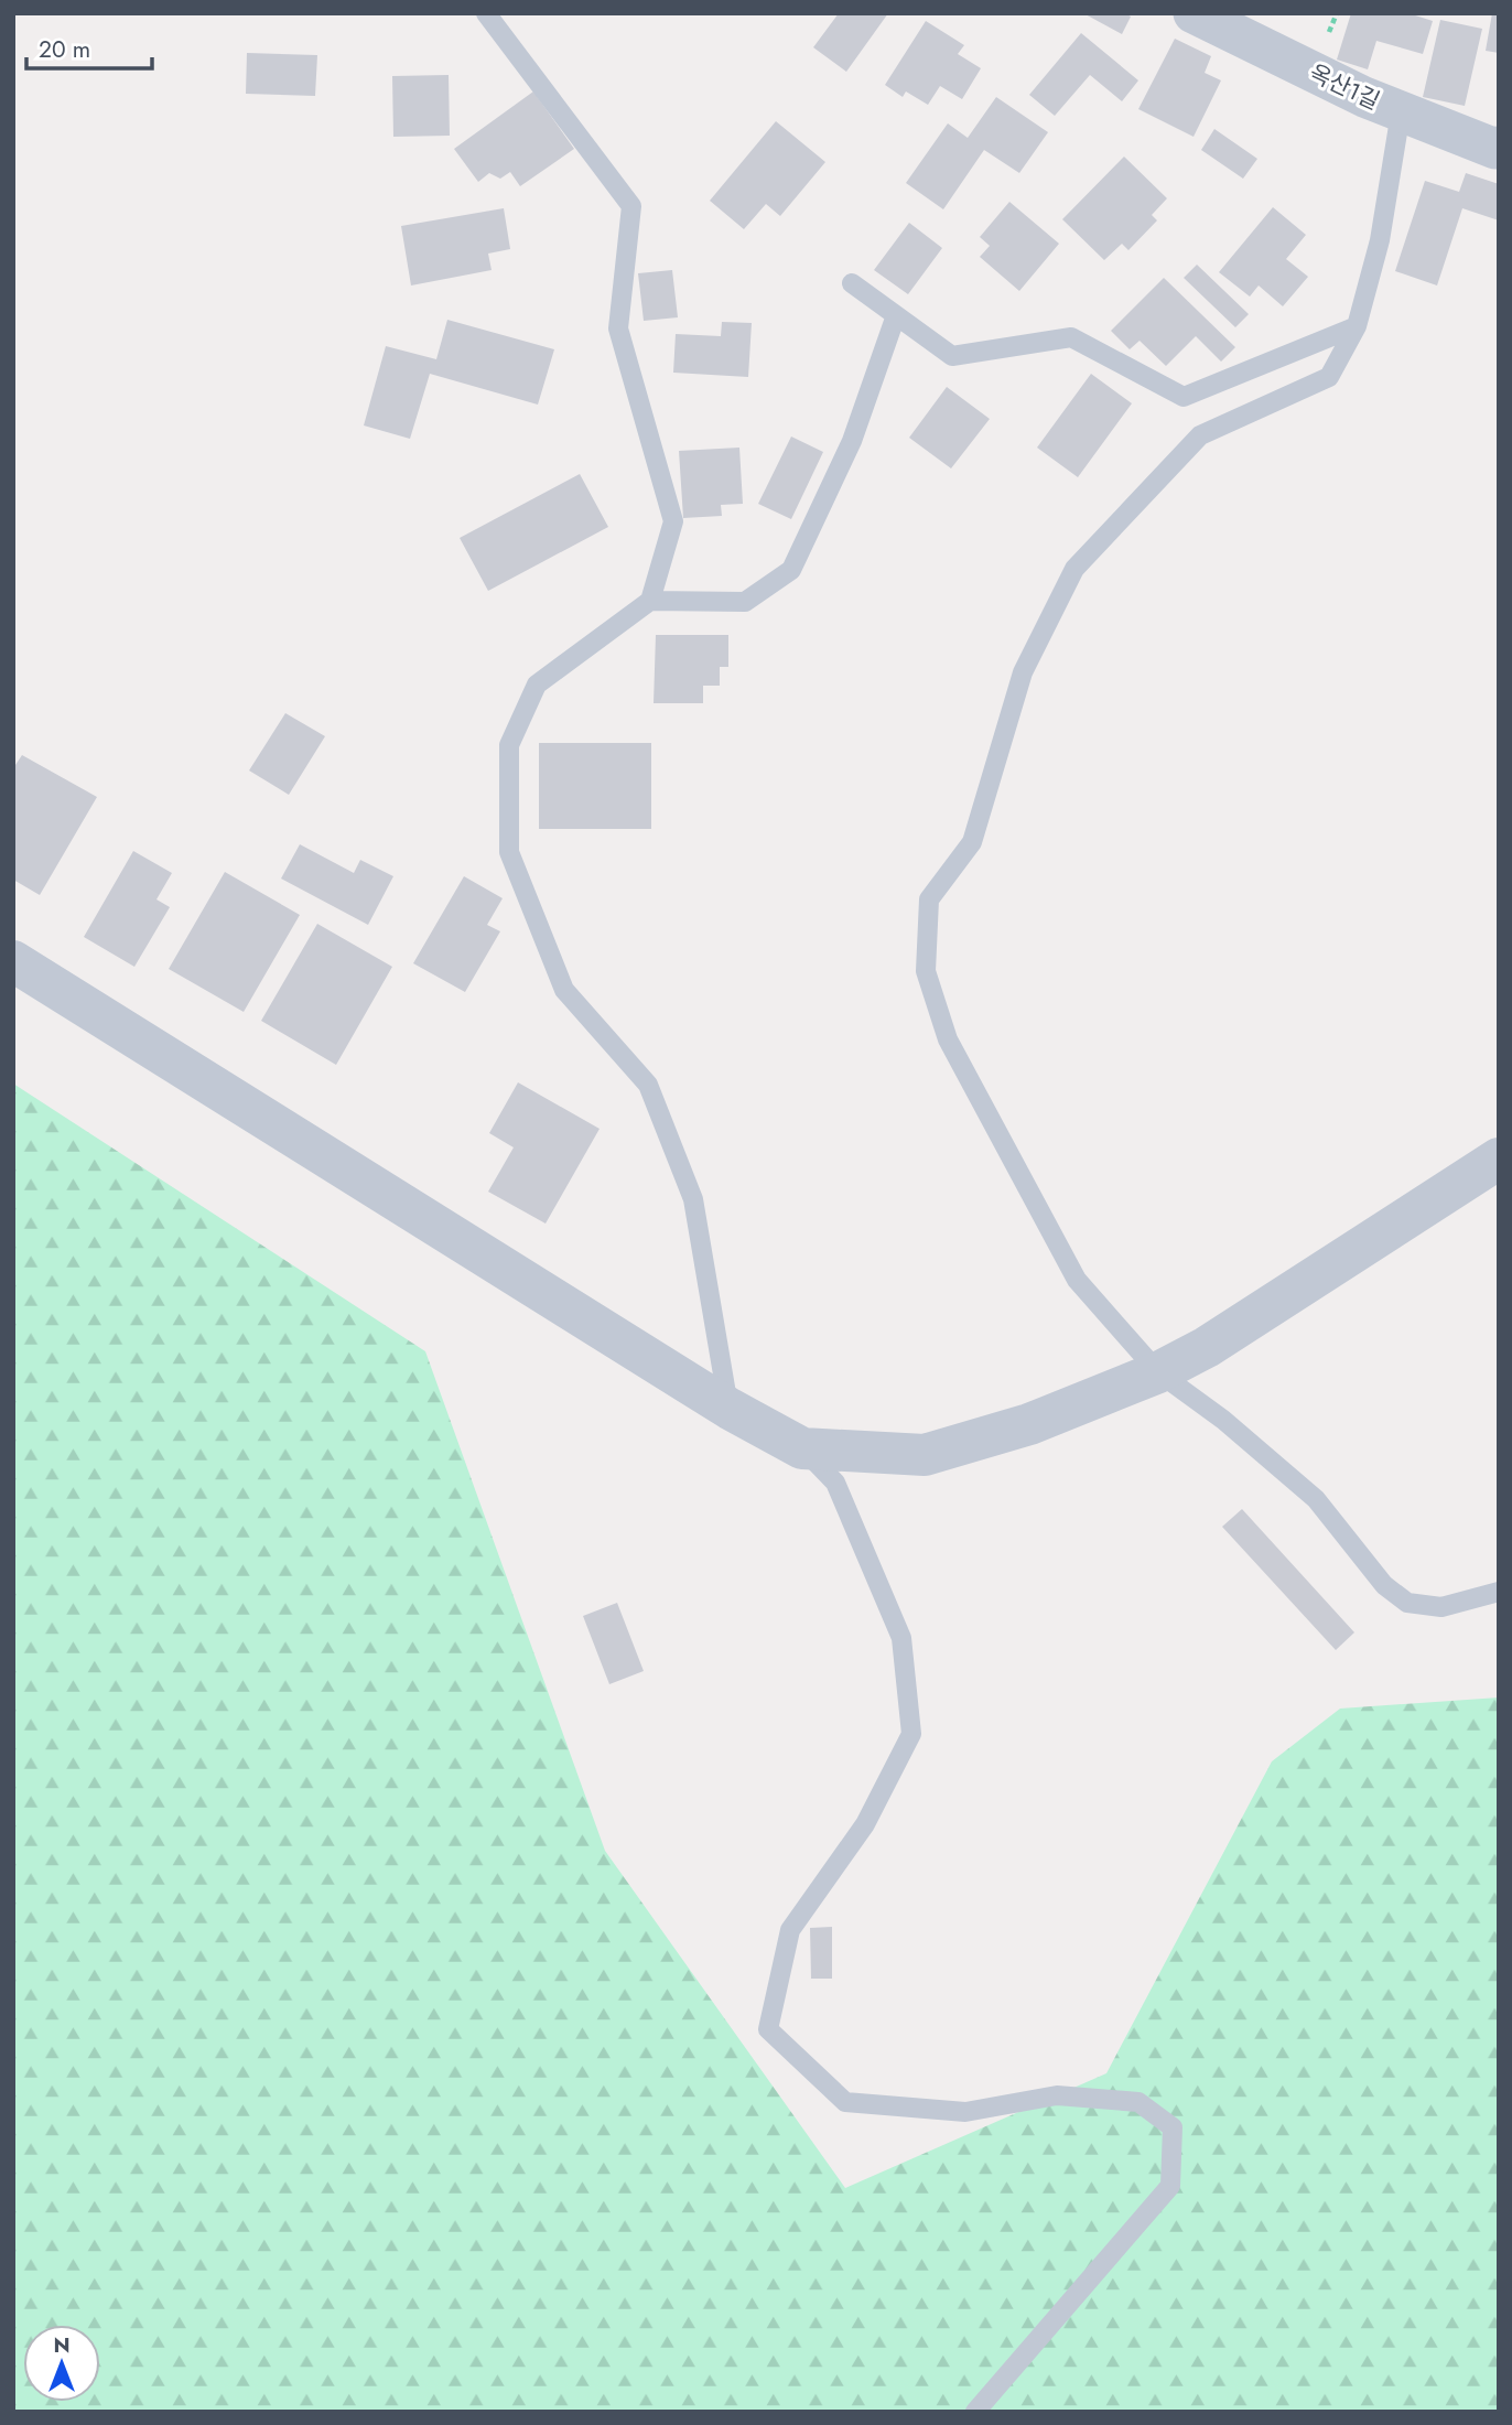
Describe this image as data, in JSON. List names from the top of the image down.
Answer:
{
  "streets": {
    "street": ["옥산1길"]
  },
  "scale_bar": "20 m",
  "north": "top"
}
